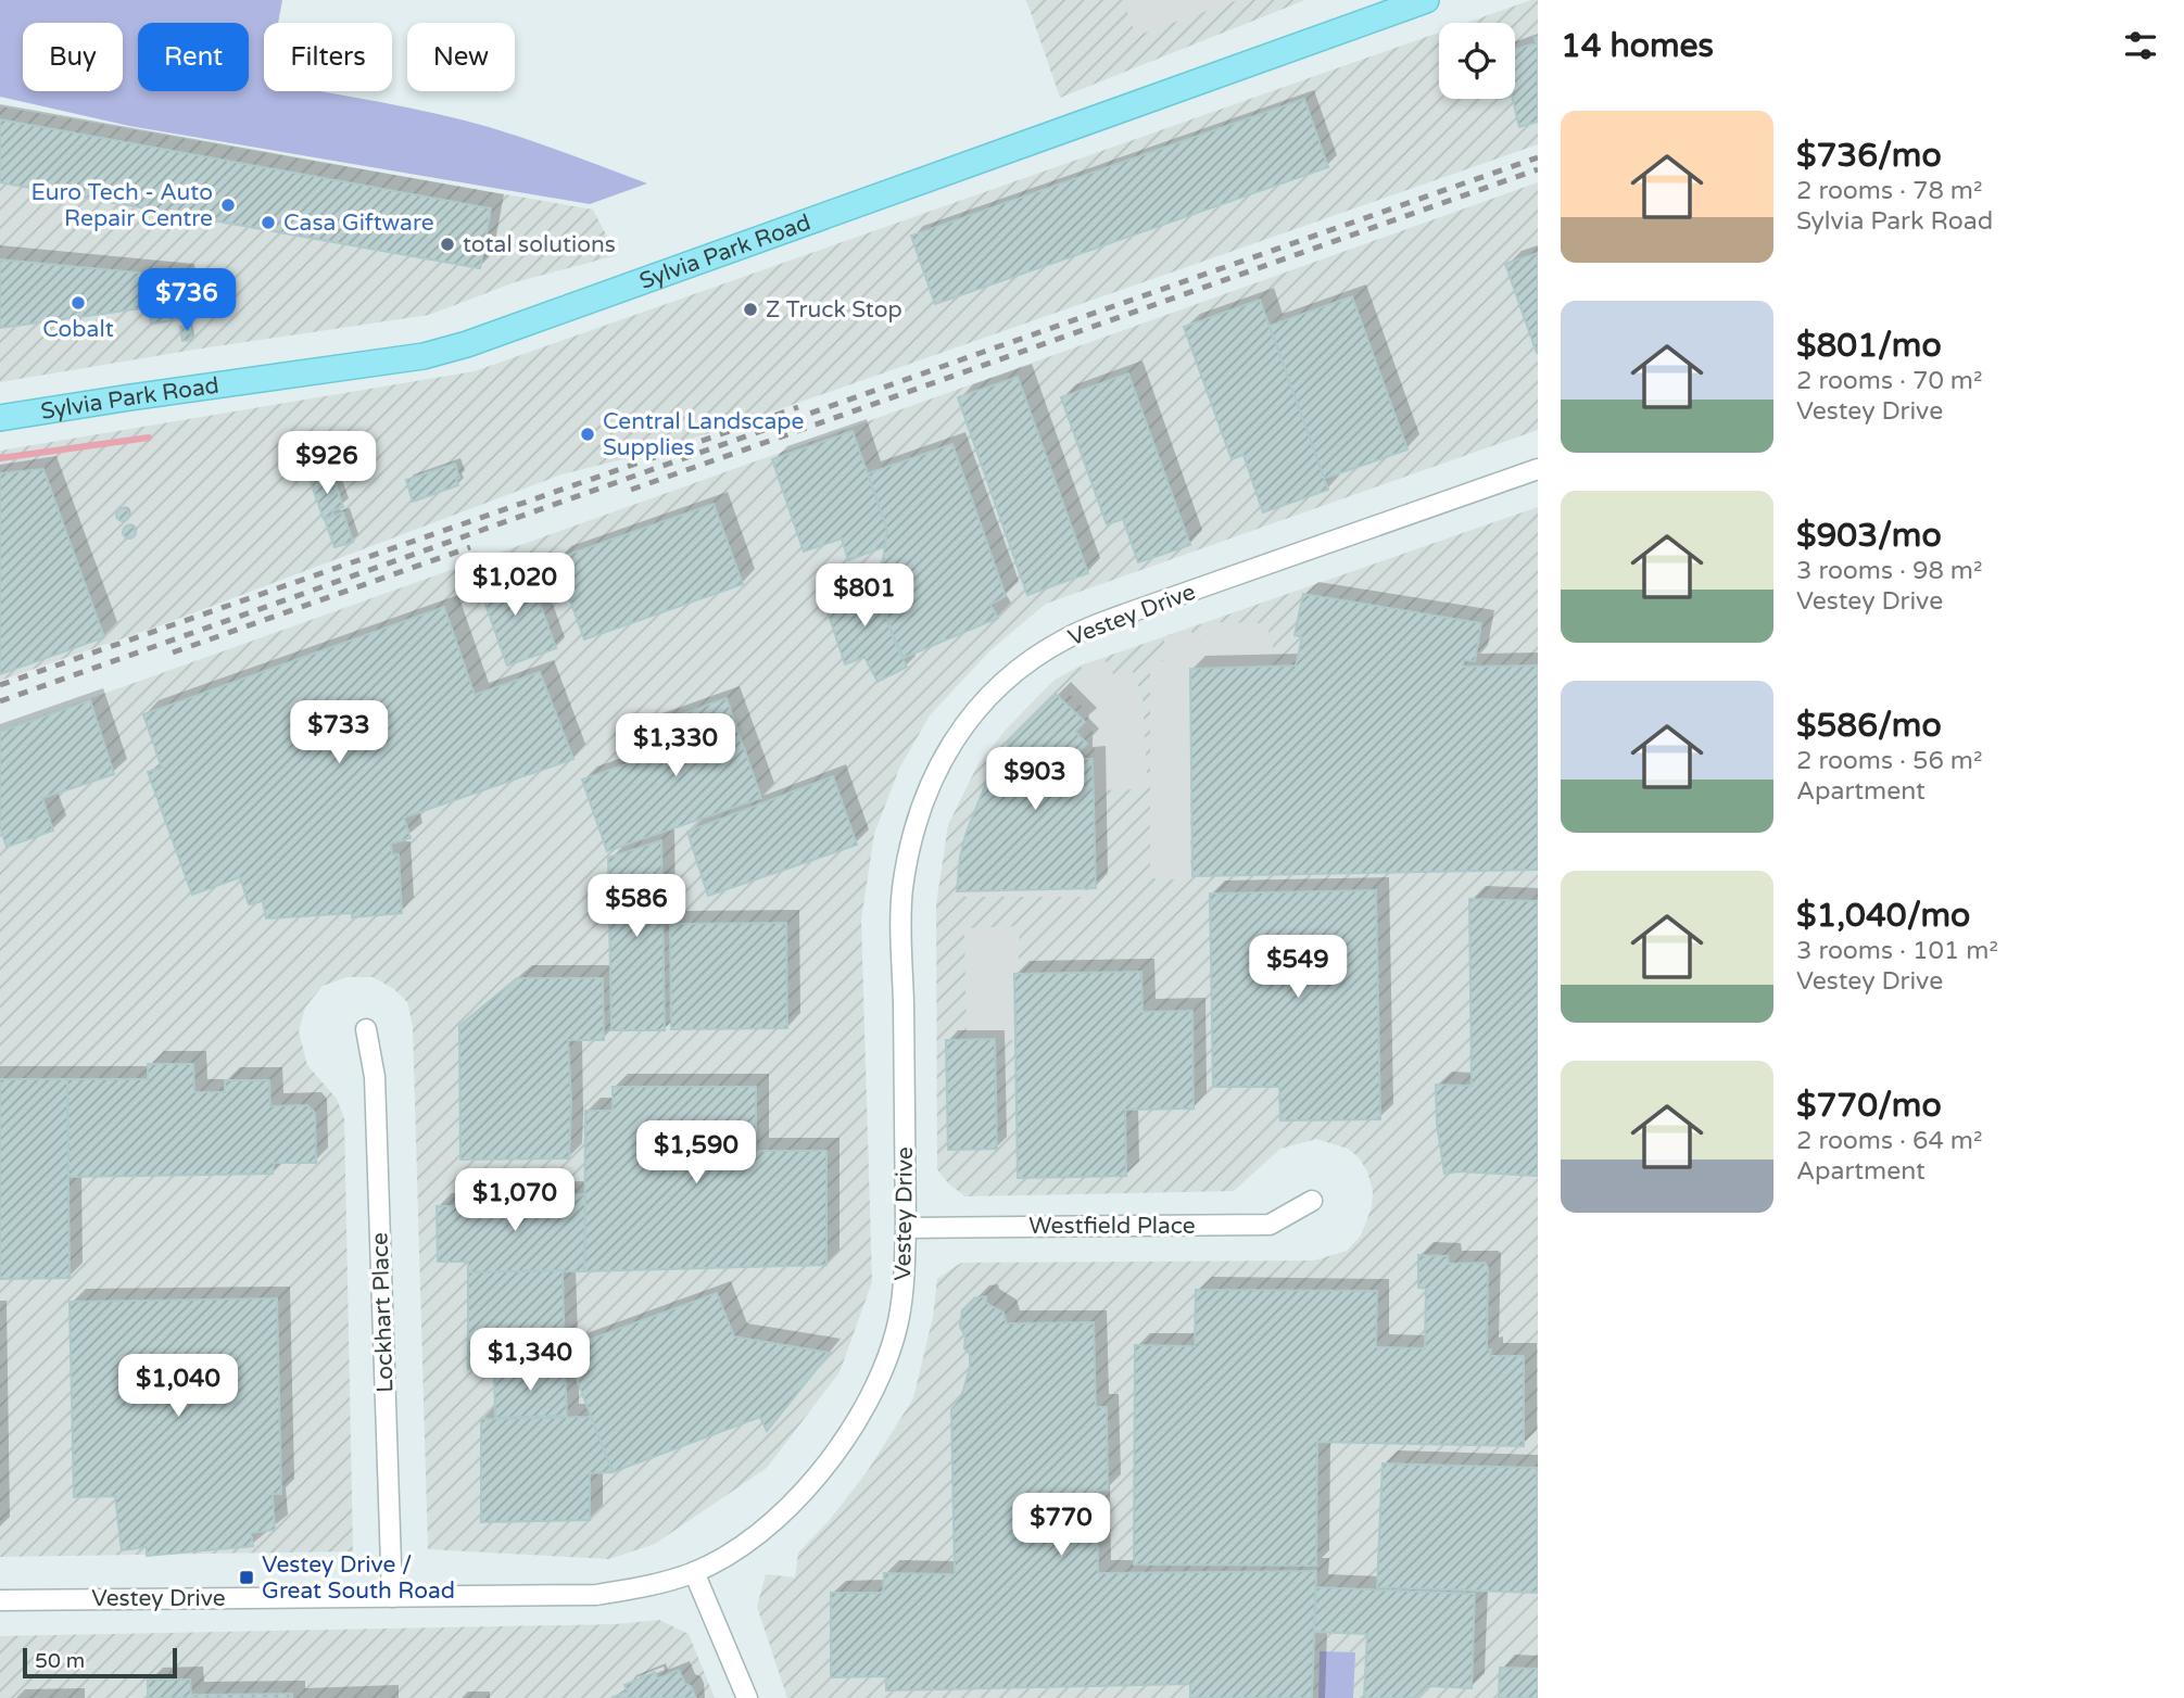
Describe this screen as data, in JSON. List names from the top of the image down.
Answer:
{
  "streets": {
    "main road": ["Sylvia Park Road"],
    "street": ["Vestey Drive", "Westfield Place", "Lockhart Place"]
  },
  "crossings": [
    ["Vestey Drive", "Westfield Place"],
    ["Vestey Drive", "Lockhart Place"]
  ],
  "places": {
    "other": [
      "Euro Tech - Auto Repair Centre",
      "Casa Giftware",
      "total solutions",
      "Cobalt",
      "Z Truck Stop",
      "Central Landscape Supplies"
    ],
    "transit": ["Vestey Drive / Great South Road"]
  },
  "scale_bar": "50 m",
  "page": {
    "heading": "14 homes",
    "chip": [
      "Buy",
      "Rent",
      "Filters",
      "New"
    ],
    "list": [
      {
        "name": "$736/mo",
        "note": "2 rooms · 78 m² · Sylvia Park Road"
      },
      {
        "name": "$801/mo",
        "note": "2 rooms · 70 m² · Vestey Drive"
      },
      {
        "name": "$903/mo",
        "note": "3 rooms · 98 m² · Vestey Drive"
      },
      {
        "name": "$586/mo",
        "note": "2 rooms · 56 m² · Apartment"
      },
      {
        "name": "$1,040/mo",
        "note": "3 rooms · 101 m² · Vestey Drive"
      },
      {
        "name": "$770/mo",
        "note": "2 rooms · 64 m² · Apartment"
      }
    ],
    "price": [
      "$736",
      "$926",
      "$1,020",
      "$801",
      "$733",
      "$1,330",
      "$903",
      "$586",
      "$549",
      "$1,590",
      "$1,070",
      "$1,340",
      "$1,040",
      "$770"
    ],
    "scale": "50 m"
  }
}
